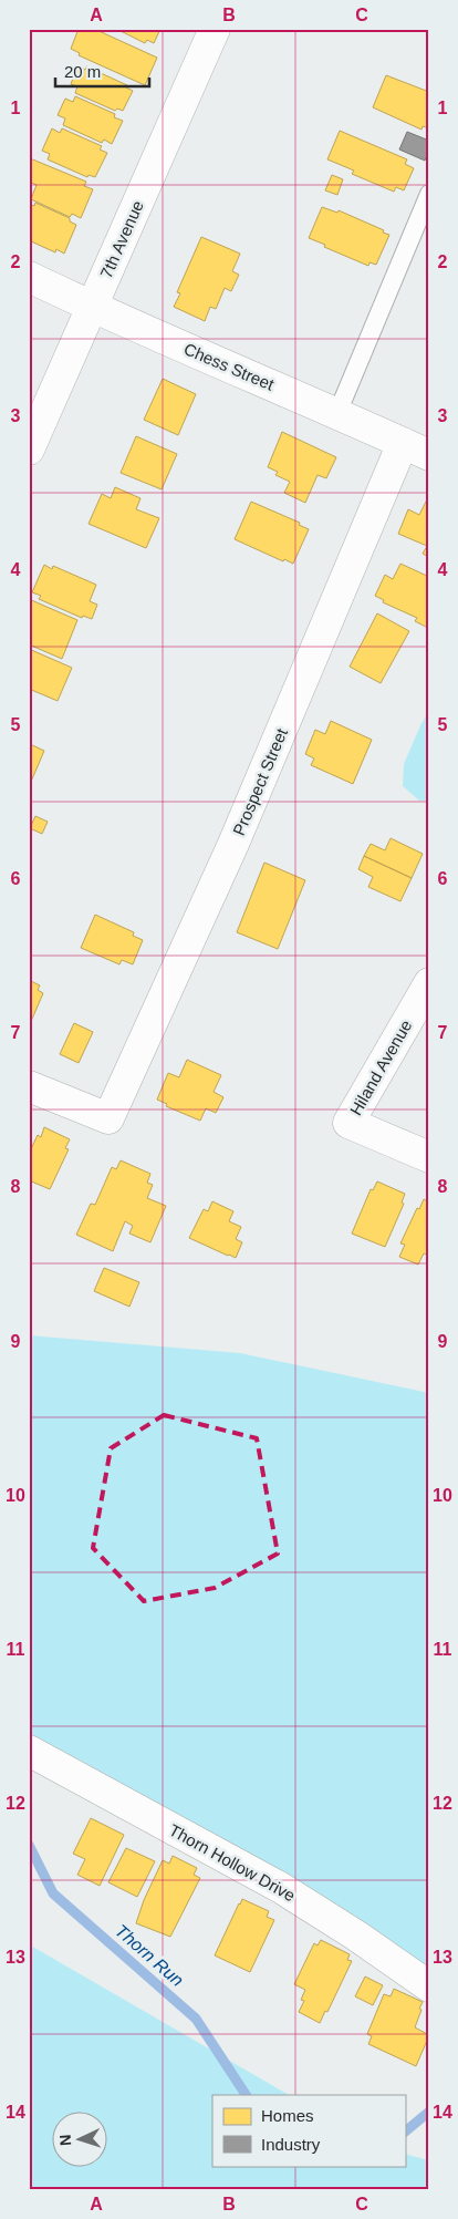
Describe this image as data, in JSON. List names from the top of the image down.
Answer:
{
  "streets": {
    "street": [
      "7th Avenue",
      "Chess Street",
      "Prospect Street",
      "Hiland Avenue",
      "Thorn Hollow Drive"
    ]
  },
  "crossings": [
    ["7th Avenue", "Chess Street"],
    ["Chess Street", "Prospect Street"]
  ],
  "water": ["Thorn Run"],
  "legend": ["Homes", "Industry"],
  "scale_bar": "20 m",
  "north": "left",
  "grid": {
    "columns": ["A", "B", "C"],
    "rows": [
      "1",
      "2",
      "3",
      "4",
      "5",
      "6",
      "7",
      "8",
      "9",
      "10",
      "11",
      "12",
      "13",
      "14"
    ]
  }
}
